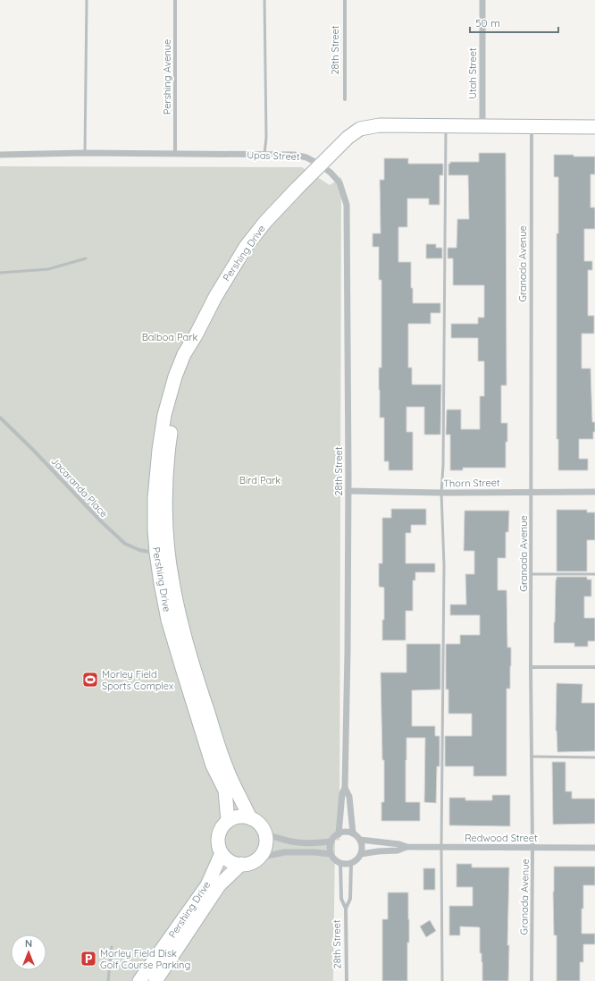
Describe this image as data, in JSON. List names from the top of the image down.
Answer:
{
  "streets": {
    "main road": ["Pershing Drive"],
    "street": [
      "28th Street",
      "Utah Street",
      "Pershing Avenue",
      "Upas Street",
      "Granada Avenue",
      "Thorn Street",
      "Jacaranda Place",
      "Redwood Street"
    ]
  },
  "crossings": [
    ["28th Street", "Upas Street"],
    ["28th Street", "Pershing Drive"],
    ["28th Street", "Thorn Street"],
    ["28th Street", "Redwood Street"],
    ["Pershing Avenue", "Upas Street"],
    ["Upas Street", "Pershing Drive"],
    ["Pershing Drive", "Jacaranda Place"],
    ["Granada Avenue", "Thorn Street"],
    ["Granada Avenue", "Redwood Street"]
  ],
  "parks": ["Balboa Park", "Bird Park"],
  "places": {
    "sports": ["Morley Field Sports Complex"],
    "parking": ["Morley Field Disk Golf Course Parking"]
  },
  "scale_bar": "50 m",
  "north": "top"
}
